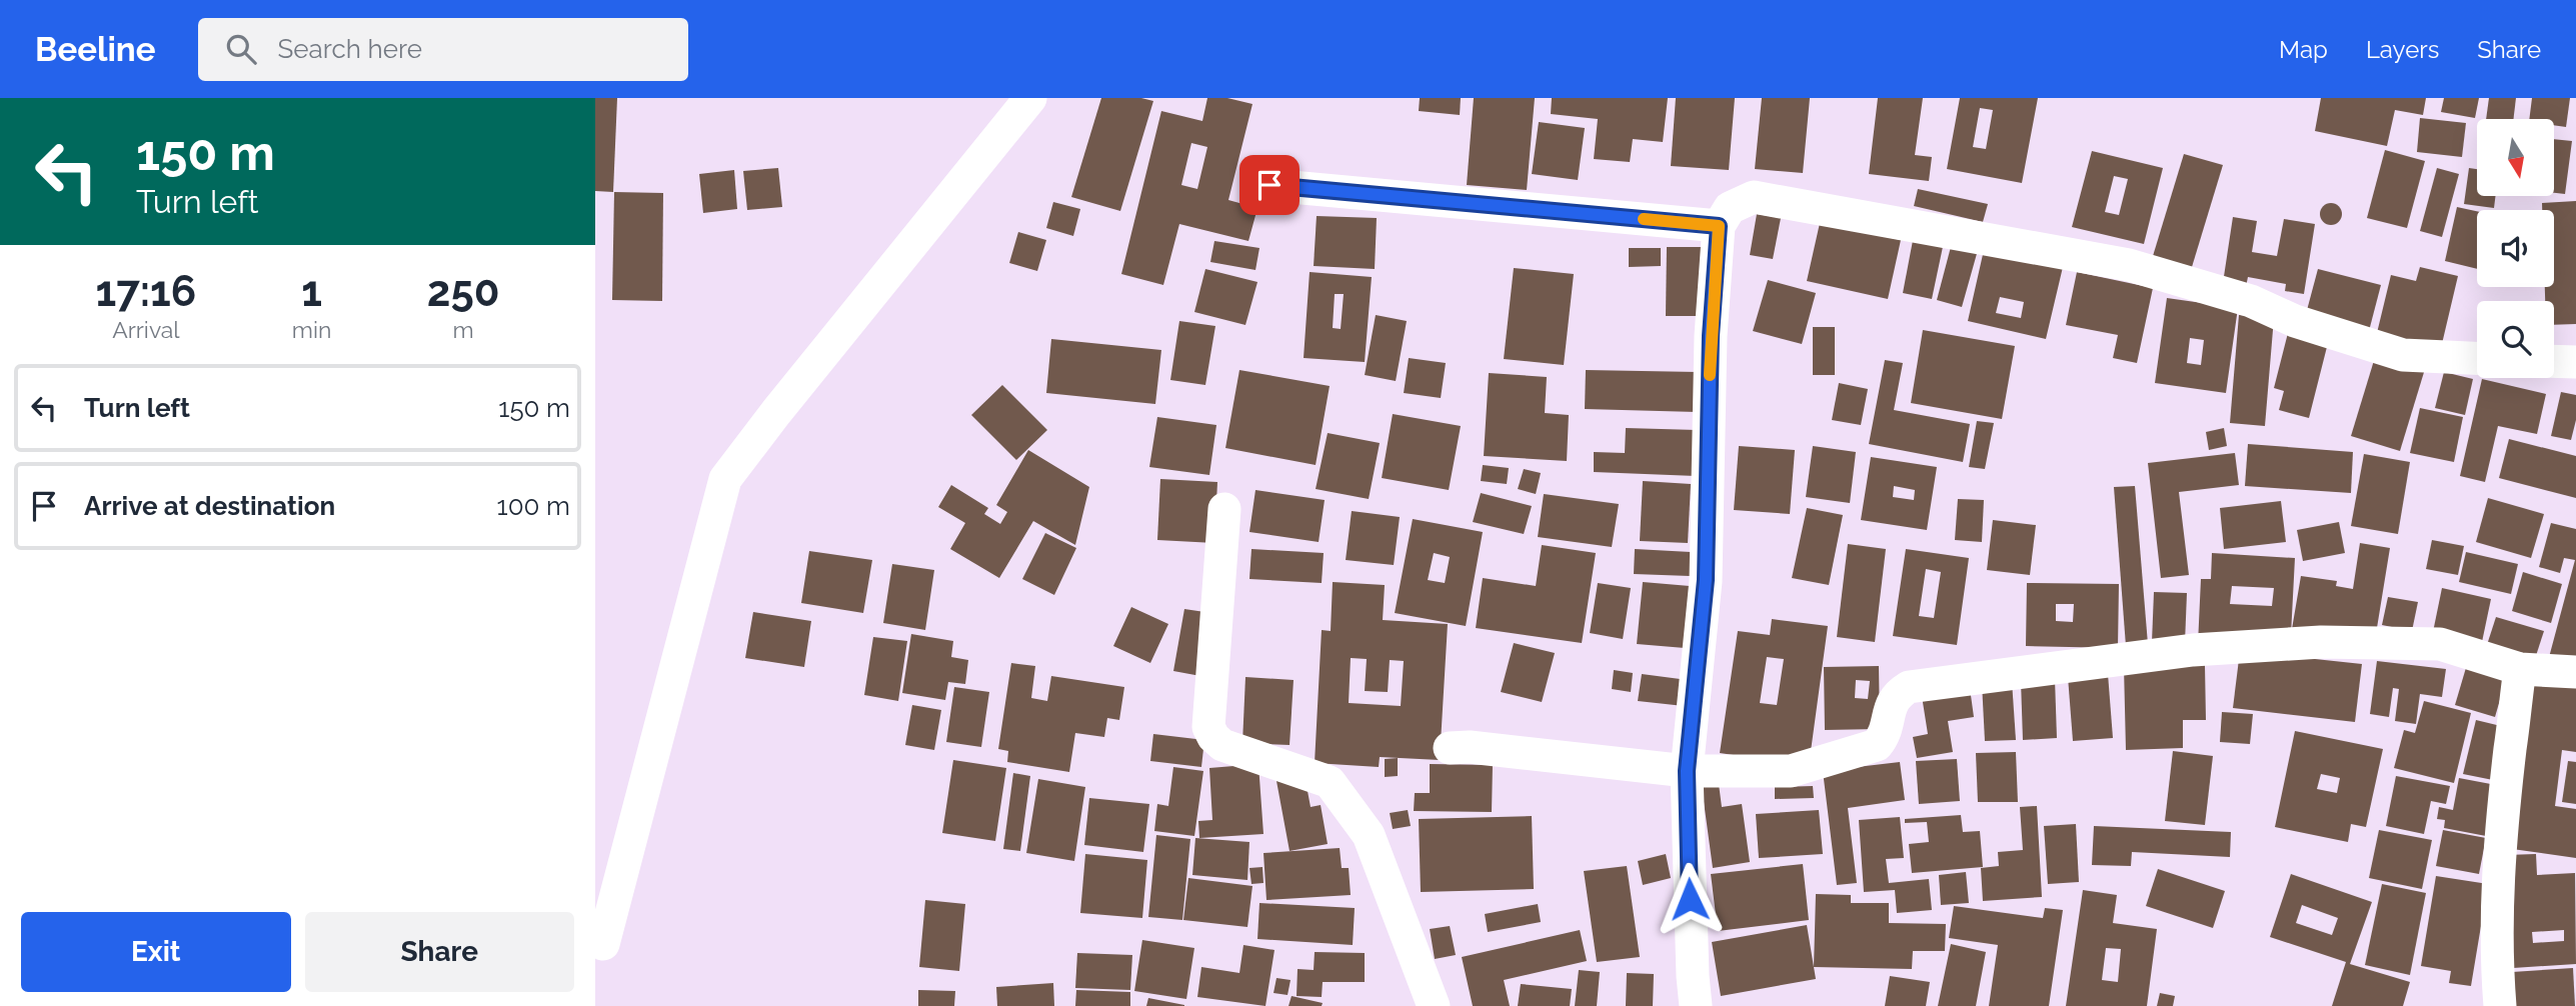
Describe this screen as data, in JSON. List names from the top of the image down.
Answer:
{
  "north": "bottom",
  "page": {
    "header": "Beeline",
    "search": "Search here",
    "nav": ["Map", "Layers", "Share"],
    "turn": ["150 m", "Turn left"],
    "eta": [
      "17:16",
      "Arrival",
      "1",
      "min",
      "250",
      "m"
    ],
    "list": [
      {
        "name": "Turn left",
        "value": "150 m"
      },
      {
        "name": "Arrive at destination",
        "value": "100 m"
      }
    ],
    "buttons": ["Exit", "Share"]
  }
}
